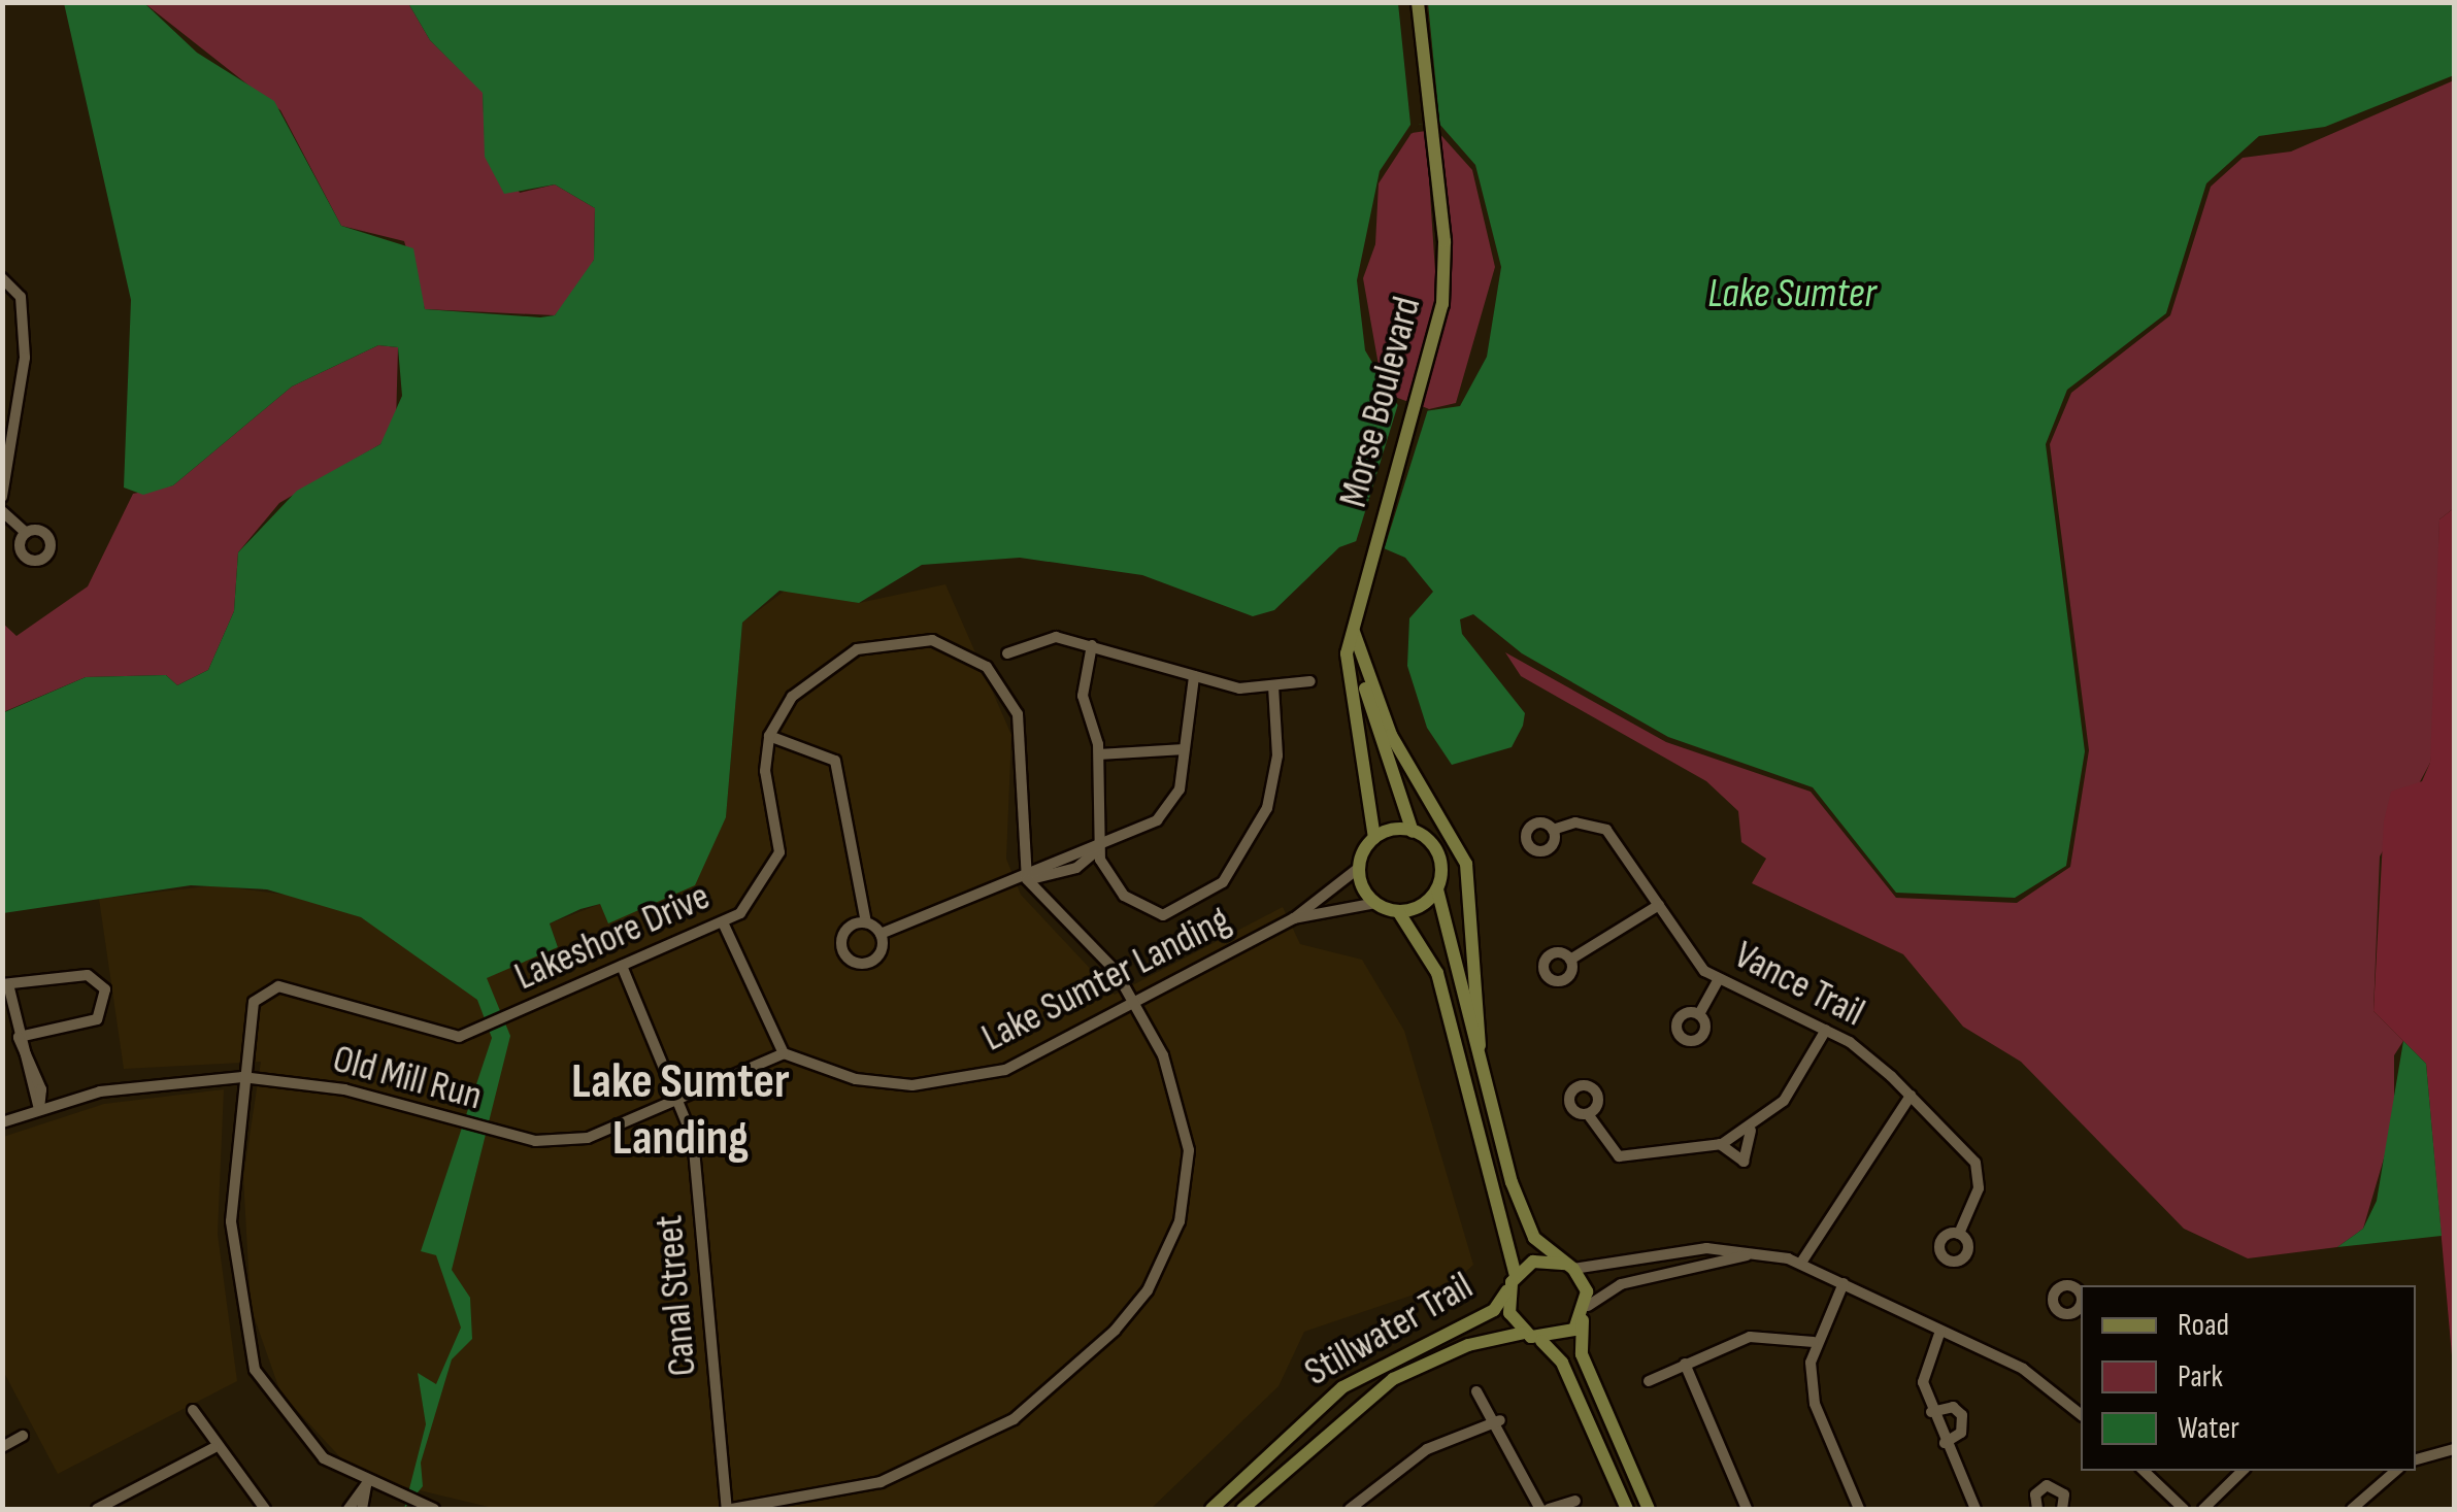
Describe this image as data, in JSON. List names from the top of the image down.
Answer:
{
  "streets": {
    "main road": ["Morse Boulevard", "Stillwater Trail"],
    "street": [
      "Lakeshore Drive",
      "Lake Sumter Landing",
      "Vance Trail",
      "Old Mill Run",
      "Canal Street"
    ]
  },
  "crossings": [
    ["Morse Boulevard", "Lake Sumter Landing"],
    ["Morse Boulevard", "Stillwater Trail"],
    ["Lakeshore Drive", "Old Mill Run"],
    ["Lakeshore Drive", "Canal Street"],
    ["Lake Sumter Landing", "Old Mill Run"],
    ["Old Mill Run", "Canal Street"]
  ],
  "districts": ["Lake Sumter Landing"],
  "water": ["Lake Sumter"],
  "legend": ["Road", "Park", "Water"]
}
